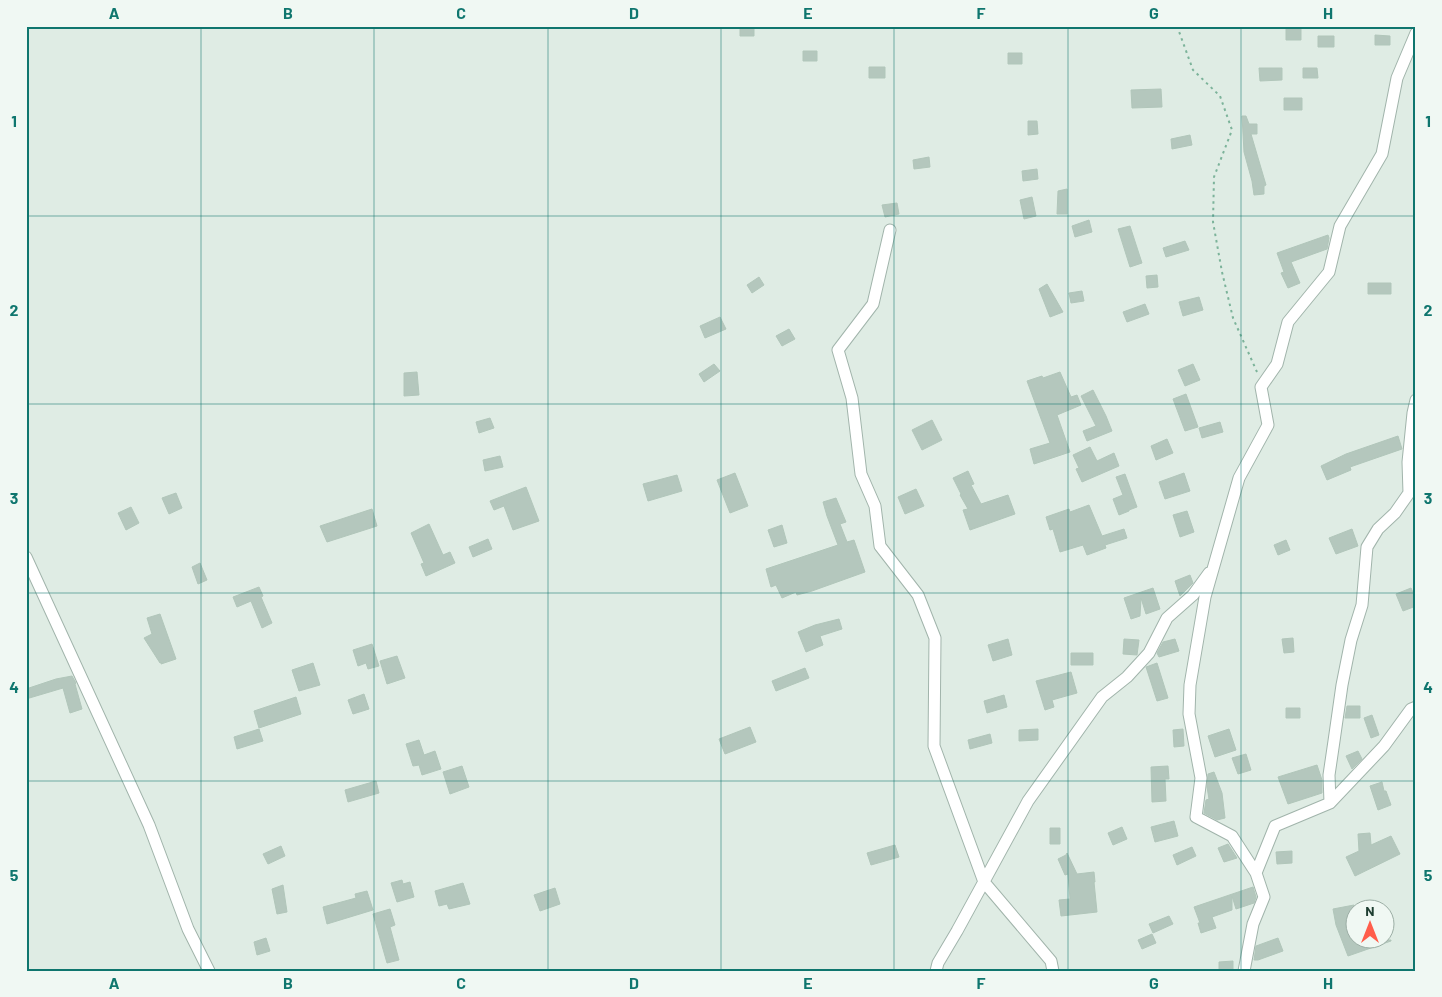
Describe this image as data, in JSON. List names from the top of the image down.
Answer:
{
  "north": "top",
  "grid": {
    "columns": [
      "A",
      "B",
      "C",
      "D",
      "E",
      "F",
      "G",
      "H"
    ],
    "rows": [
      "1",
      "2",
      "3",
      "4",
      "5"
    ]
  }
}
